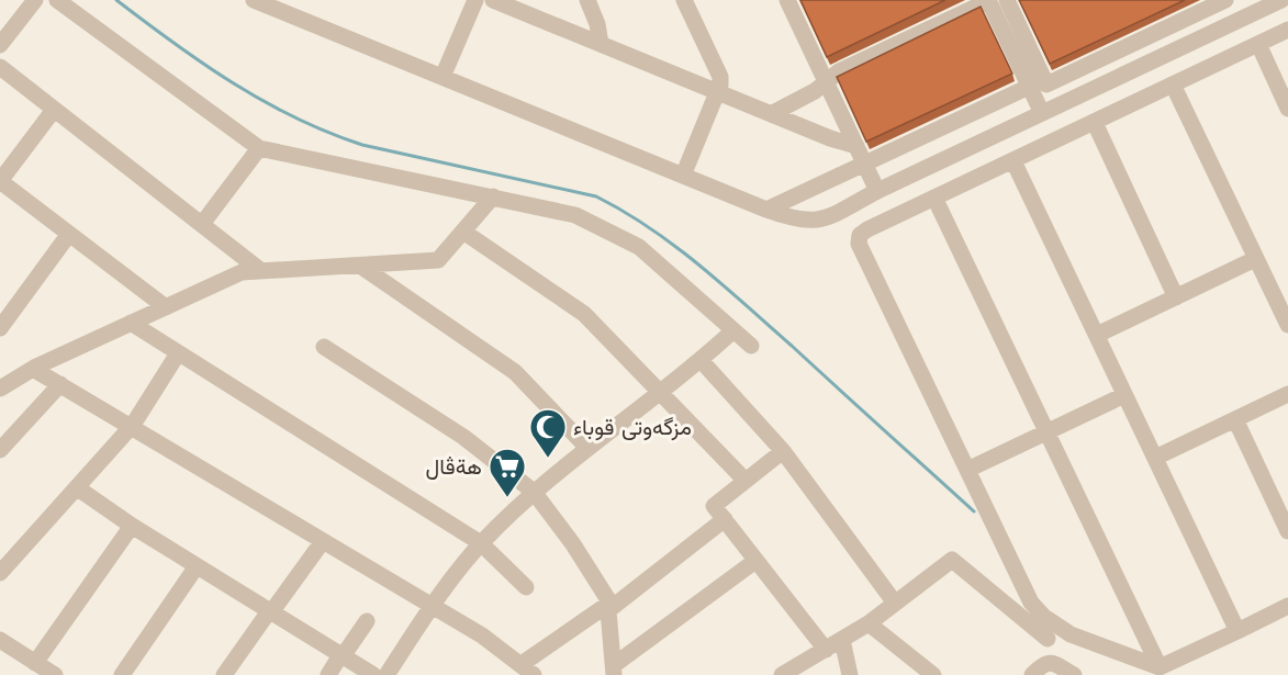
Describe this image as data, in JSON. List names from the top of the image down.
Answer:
{
  "places": {
    "mosque": ["مزگەوتی قوباء"],
    "supermarket": ["هةڤال"]
  }
}
